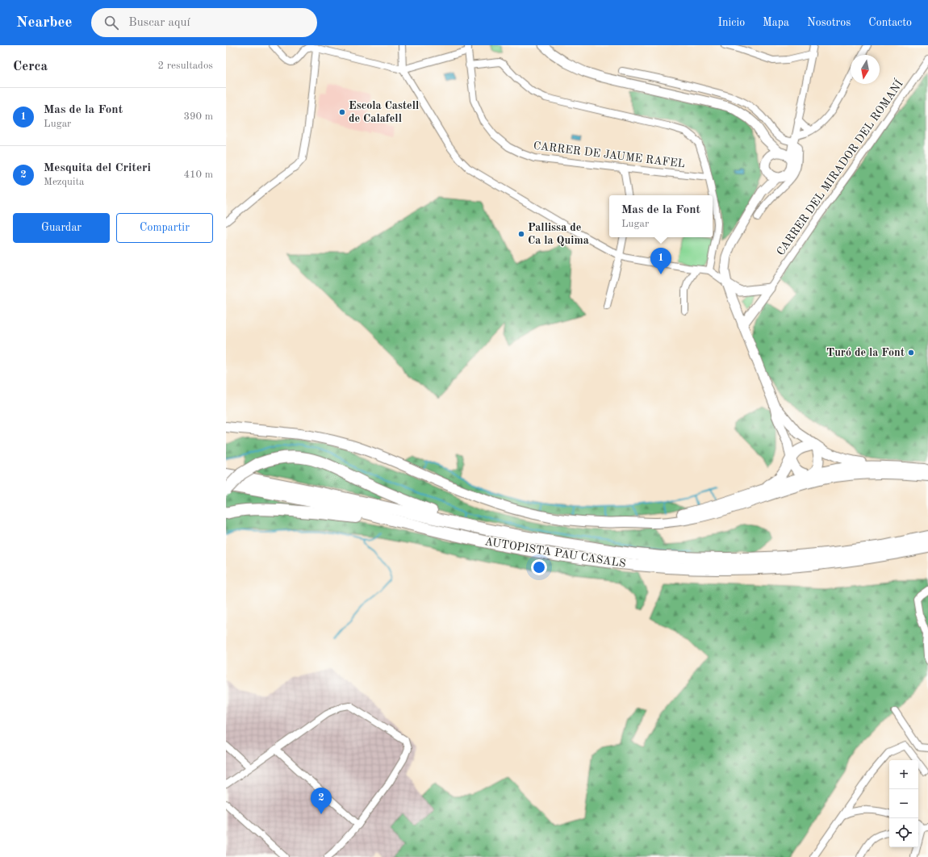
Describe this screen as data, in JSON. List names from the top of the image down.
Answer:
{
  "streets": {
    "highway": ["AUTOPISTA PAU CASALS"],
    "street": ["CARRER DE JAUME RAFEL", "CARRER DEL MIRADOR DEL ROMANÍ"]
  },
  "places": ["Escola Castell de Calafell", "Pallissa de Ca la Quima", "Turó de la Font"],
  "north": "bottom",
  "page": {
    "header": "Nearbee",
    "search": "Buscar aquí",
    "nav": [
      "Inicio",
      "Mapa",
      "Nosotros",
      "Contacto"
    ],
    "heading": ["Cerca", "2 resultados"],
    "list": [
      {
        "mark": "1",
        "name": "Mas de la Font",
        "note": "Lugar",
        "value": "390 m"
      },
      {
        "mark": "2",
        "name": "Mesquita del Criteri",
        "note": "Mezquita",
        "value": "410 m"
      }
    ],
    "popup": ["Mas de la Font", "Lugar"],
    "buttons": ["Guardar", "Compartir"],
    "pins": ["1", "2"],
    "map_buttons": ["+", "−"]
  }
}
